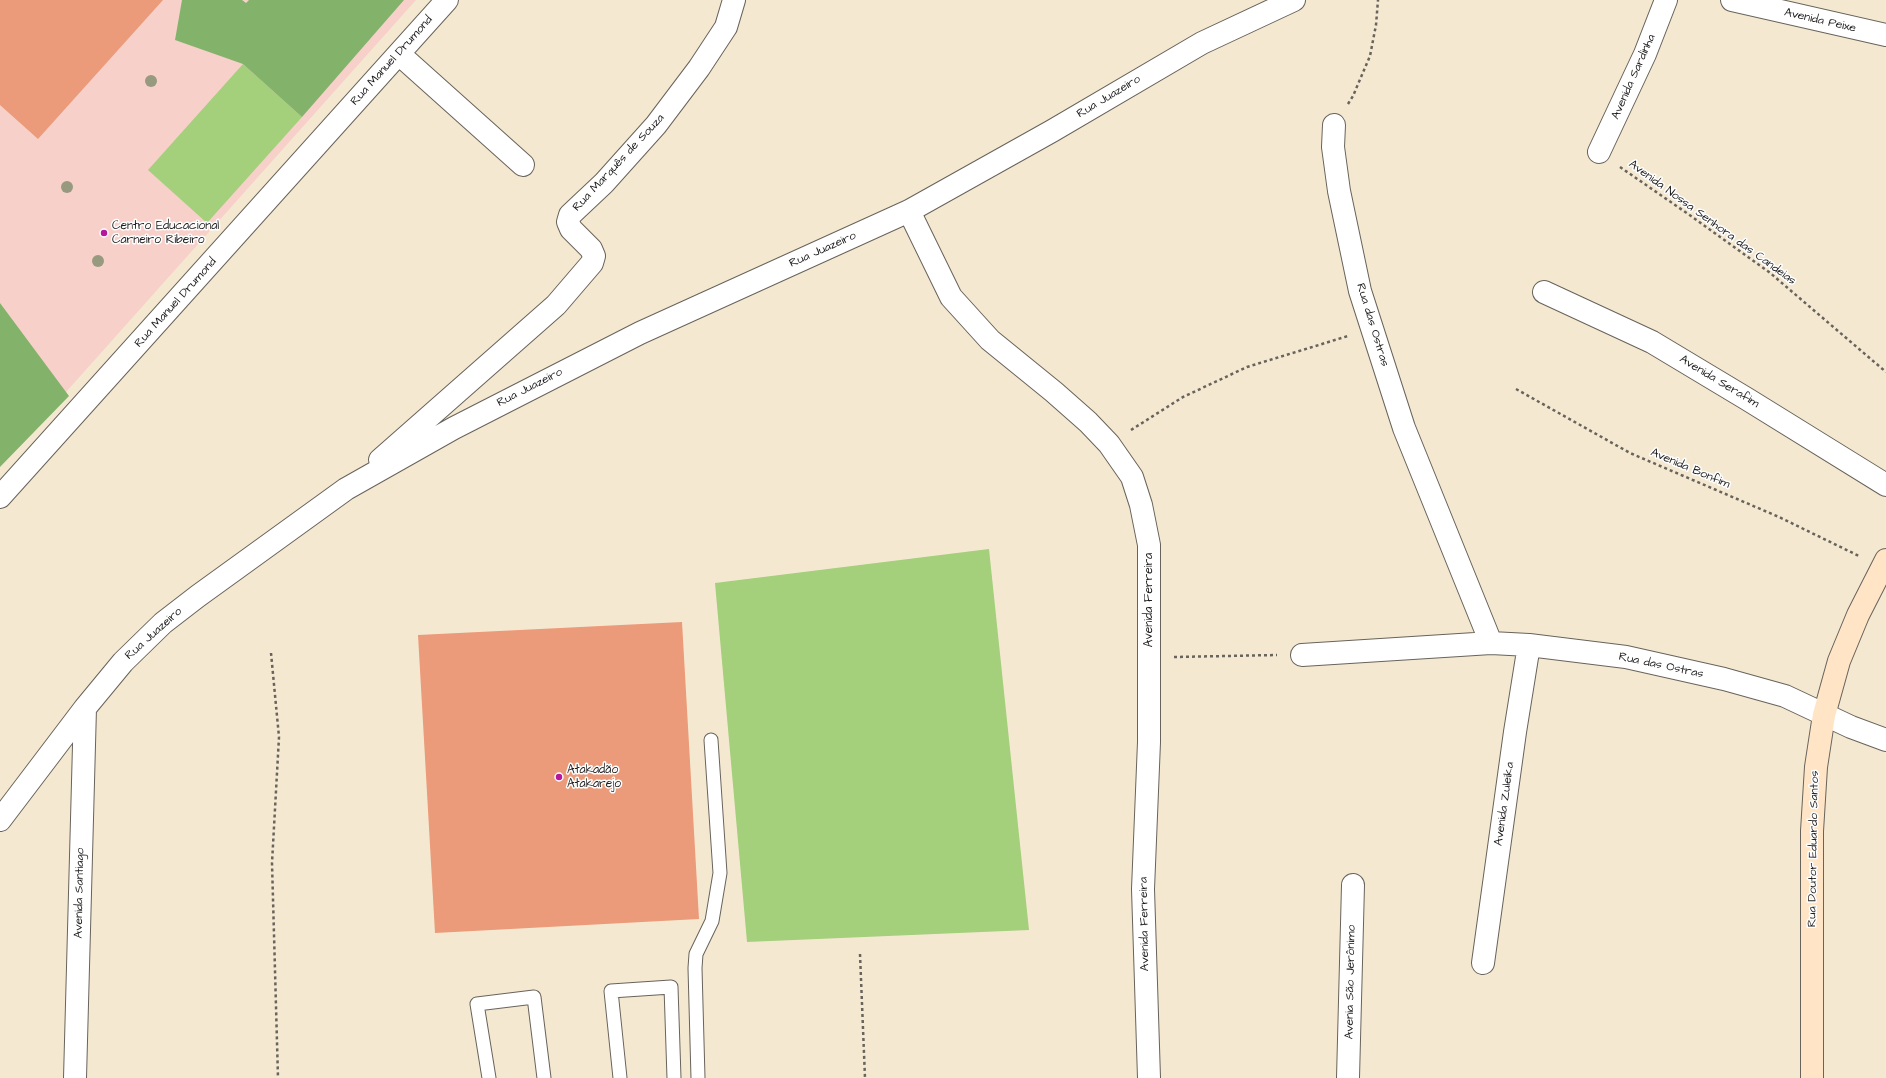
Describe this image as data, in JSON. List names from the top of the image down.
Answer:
{
  "streets": {
    "main road": ["Rua Doutor Eduardo Santos"],
    "street": [
      "Avenida Peixe",
      "Rua Manuel Drumond",
      "Avenida Sardinha",
      "Rua Juazeiro",
      "Rua Marquês de Souza",
      "Rua das Ostras",
      "Avenida Serafim",
      "Avenida Ferreira",
      "Avenida Zuleika",
      "Avenida Santiago",
      "Avenia São Jerônimo"
    ],
    "path": ["Avenida Nossa Senhora das Candeias", "Avenida Bonfim"]
  },
  "crossings": [
    ["Avenida Sardinha", "Avenida Nossa Senhora das Candeias"],
    ["Rua Juazeiro", "Rua Marquês de Souza"],
    ["Rua Juazeiro", "Avenida Ferreira"],
    ["Rua Juazeiro", "Avenida Santiago"],
    ["Rua das Ostras", "Avenida Zuleika"],
    ["Rua das Ostras", "Rua Doutor Eduardo Santos"]
  ],
  "places": ["Centro Educacional Carneiro Ribeiro", "Atakadão Atakarejo"]
}
